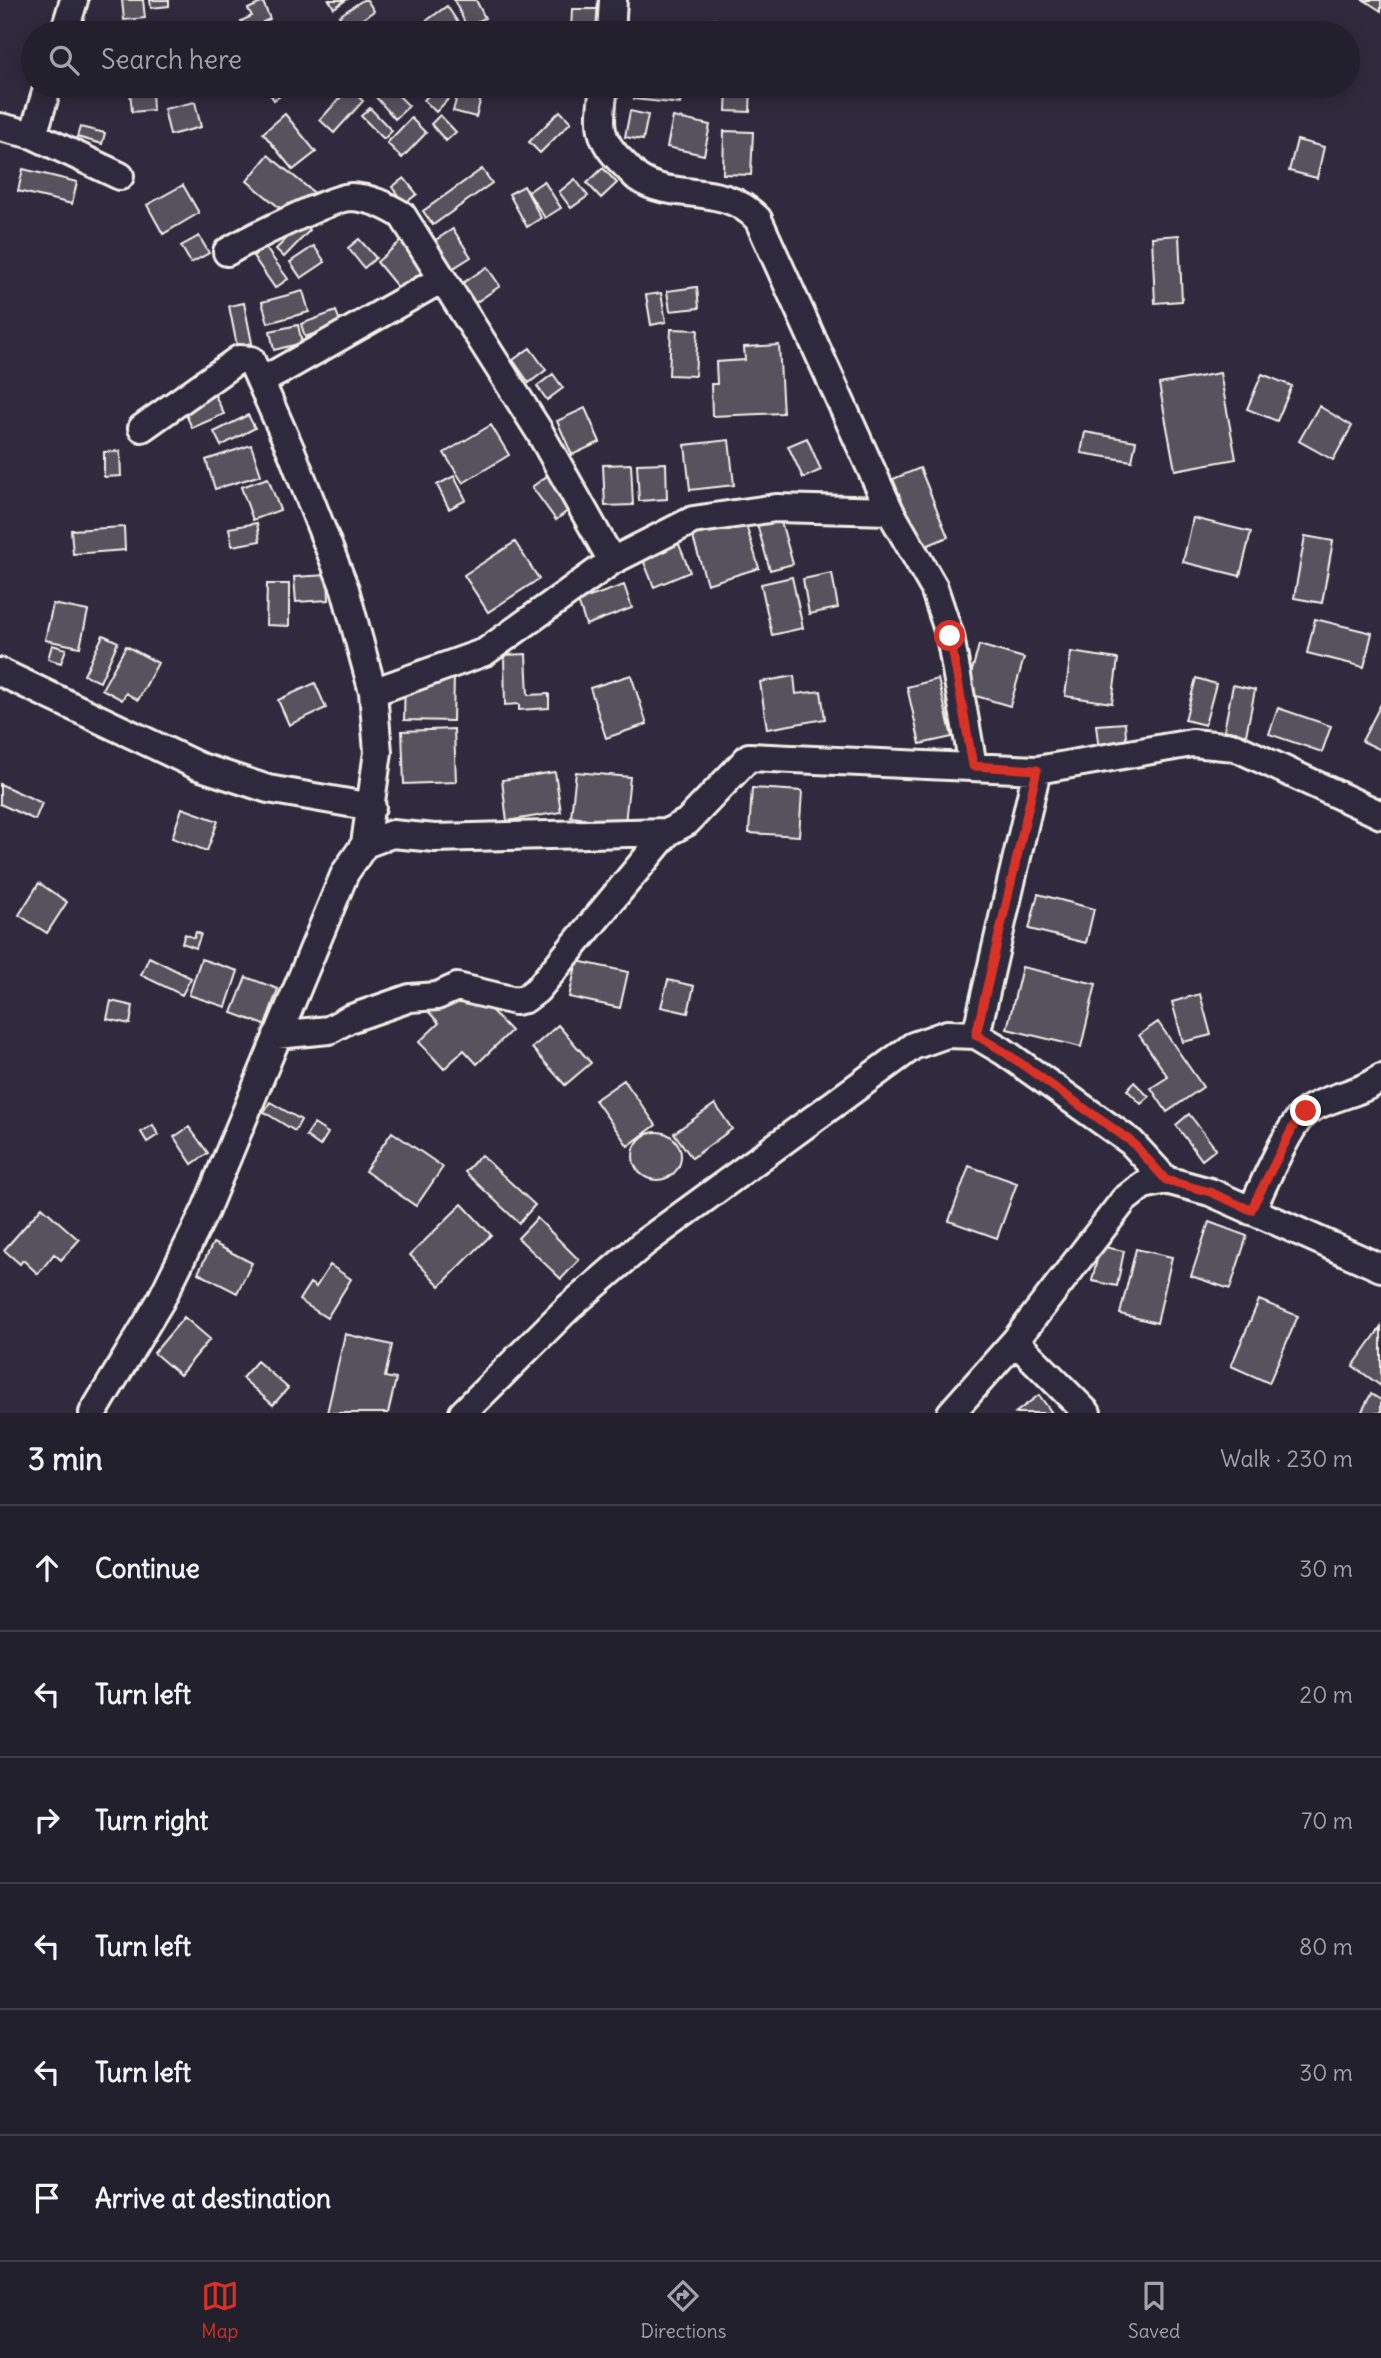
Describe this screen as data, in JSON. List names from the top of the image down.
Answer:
{
  "page": {
    "search": "Search here",
    "heading": ["3 min", "Walk · 230 m"],
    "list": [
      ["Continue", "30 m"],
      ["Turn left", "20 m"],
      ["Turn right", "70 m"],
      ["Turn left", "80 m"],
      ["Turn left", "30 m"],
      "Arrive at destination"
    ],
    "nav": ["Map", "Directions", "Saved"]
  }
}
